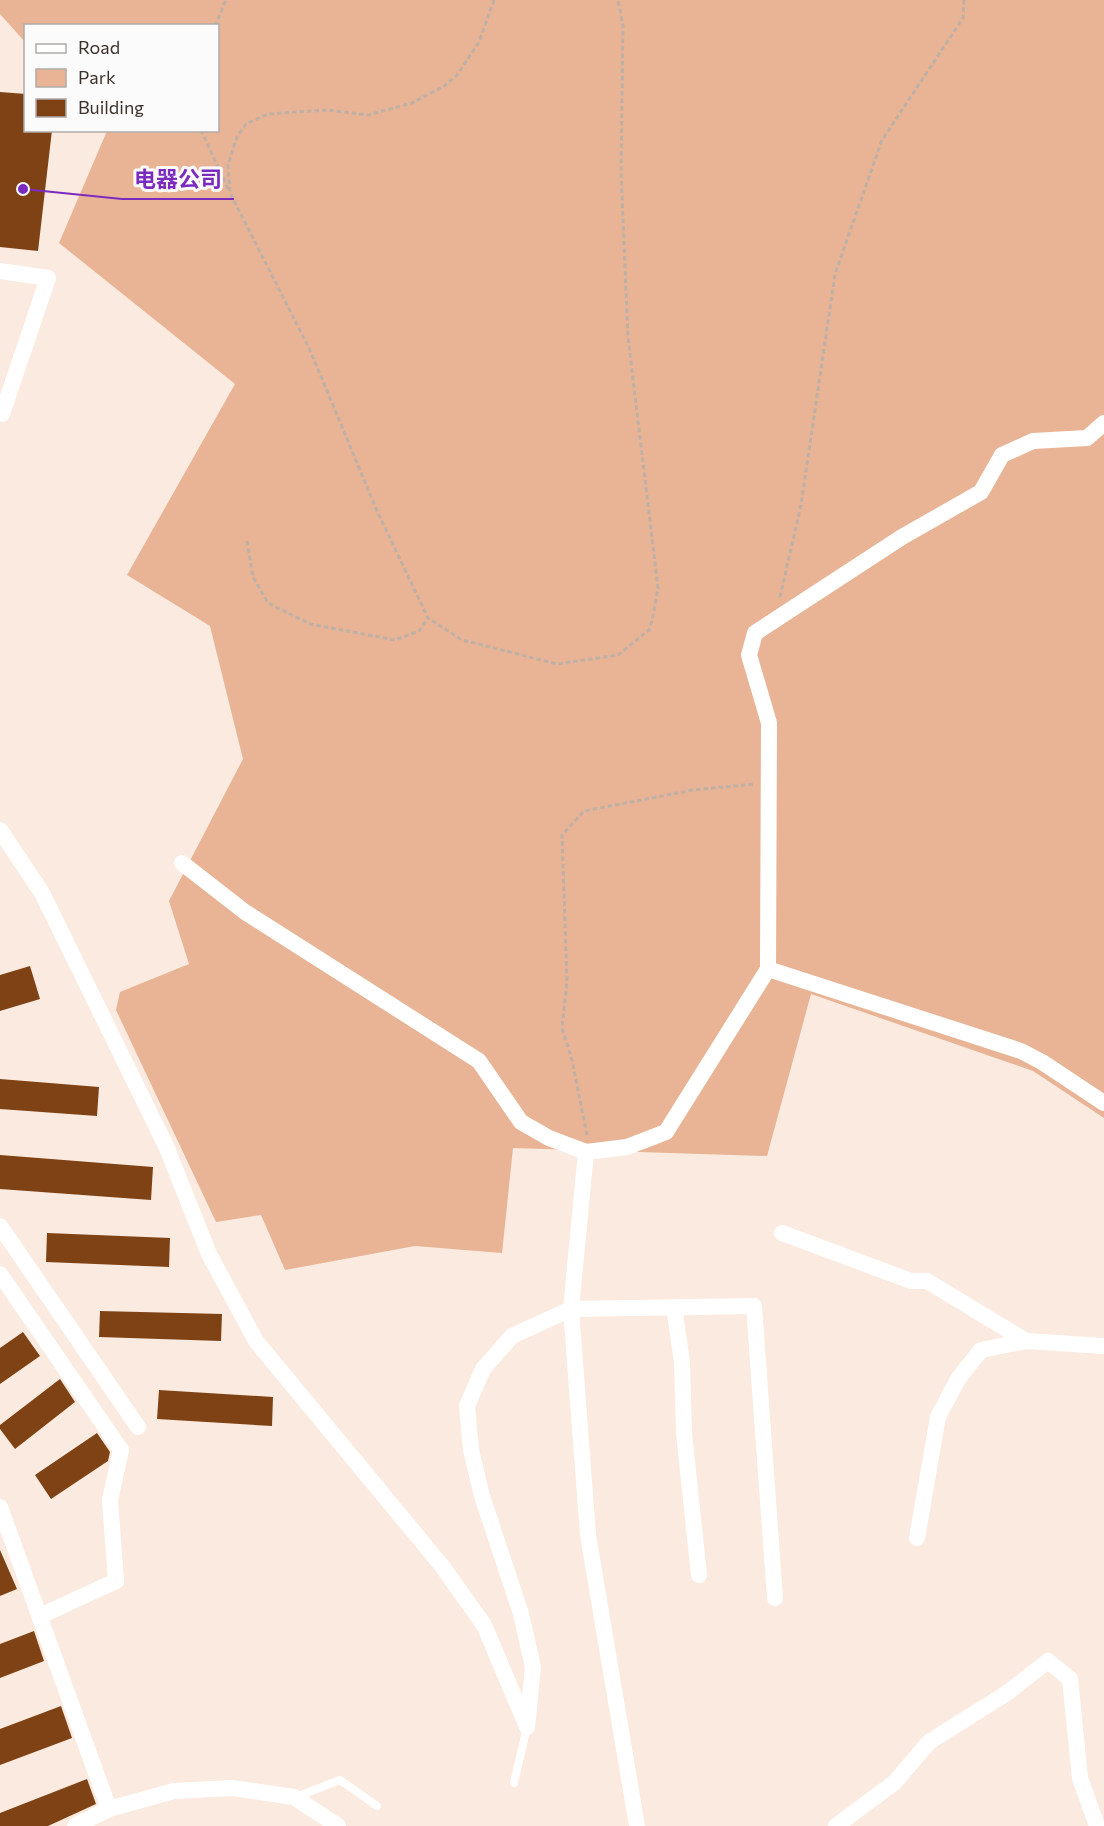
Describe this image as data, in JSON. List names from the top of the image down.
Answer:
{
  "places": ["电器公司"],
  "legend": ["Road", "Park", "Building"]
}
